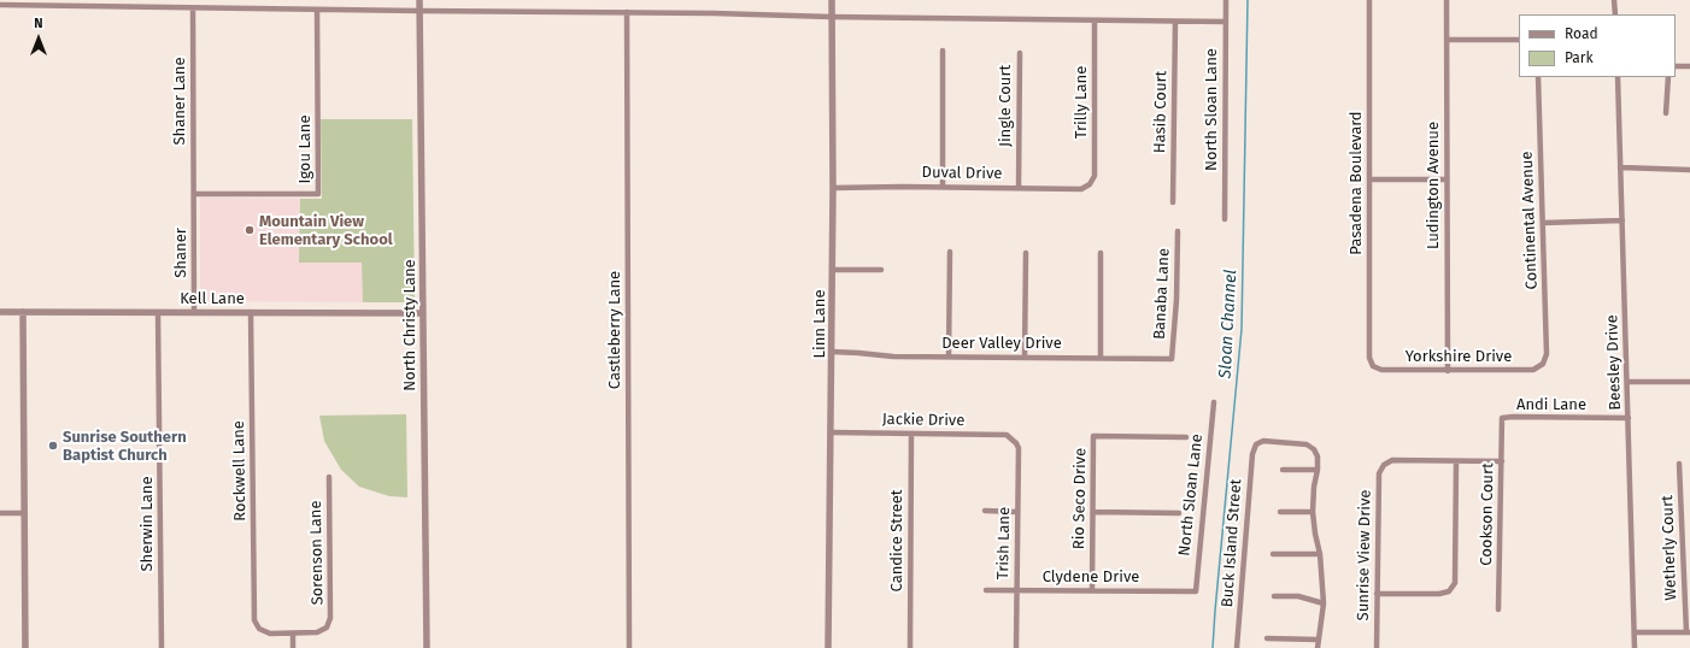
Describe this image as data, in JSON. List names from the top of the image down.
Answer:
{
  "streets": {
    "street": [
      "Shaner Lane",
      "Trilly Lane",
      "Jingle Court",
      "North Sloan Lane",
      "Hasib Court",
      "Igou Lane",
      "Duval Drive",
      "Pasadena Boulevard",
      "Ludington Avenue",
      "Continental Avenue",
      "Shaner",
      "Banaba Lane",
      "Kell Lane",
      "Linn Lane",
      "North Christy Lane",
      "Castleberry Lane",
      "Deer Valley Drive",
      "Yorkshire Drive",
      "Beesley Drive",
      "Andi Lane",
      "Jackie Drive",
      "Rockwell Lane",
      "Rio Seco Drive",
      "Cookson Court",
      "Sherwin Lane",
      "Candice Street",
      "Trish Lane",
      "Buck Island Street",
      "Wetherly Court",
      "Sorenson Lane",
      "Sunrise View Drive",
      "Clydene Drive"
    ]
  },
  "crossings": [
    ["Shaner Lane", "Igou Lane"],
    ["Shaner Lane", "Shaner"],
    ["Trilly Lane", "Duval Drive"],
    ["Jingle Court", "Duval Drive"],
    ["North Sloan Lane", "Clydene Drive"],
    ["Igou Lane", "Shaner"],
    ["Duval Drive", "Linn Lane"],
    ["Pasadena Boulevard", "Yorkshire Drive"],
    ["Ludington Avenue", "Yorkshire Drive"],
    ["Continental Avenue", "Yorkshire Drive"],
    ["Shaner", "Kell Lane"],
    ["Banaba Lane", "Deer Valley Drive"],
    ["Kell Lane", "North Christy Lane"],
    ["Kell Lane", "Rockwell Lane"],
    ["Kell Lane", "Sherwin Lane"],
    ["Linn Lane", "Deer Valley Drive"],
    ["Linn Lane", "Jackie Drive"],
    ["Beesley Drive", "Andi Lane"],
    ["Andi Lane", "Cookson Court"],
    ["Jackie Drive", "Candice Street"],
    ["Jackie Drive", "Trish Lane"],
    ["Rockwell Lane", "Sorenson Lane"],
    ["Rio Seco Drive", "Clydene Drive"],
    ["Trish Lane", "Clydene Drive"]
  ],
  "water": ["Sloan Channel"],
  "places": ["Mountain View Elementary School", "Sunrise Southern Baptist Church"],
  "legend": ["Road", "Park"],
  "north": "top"
}
